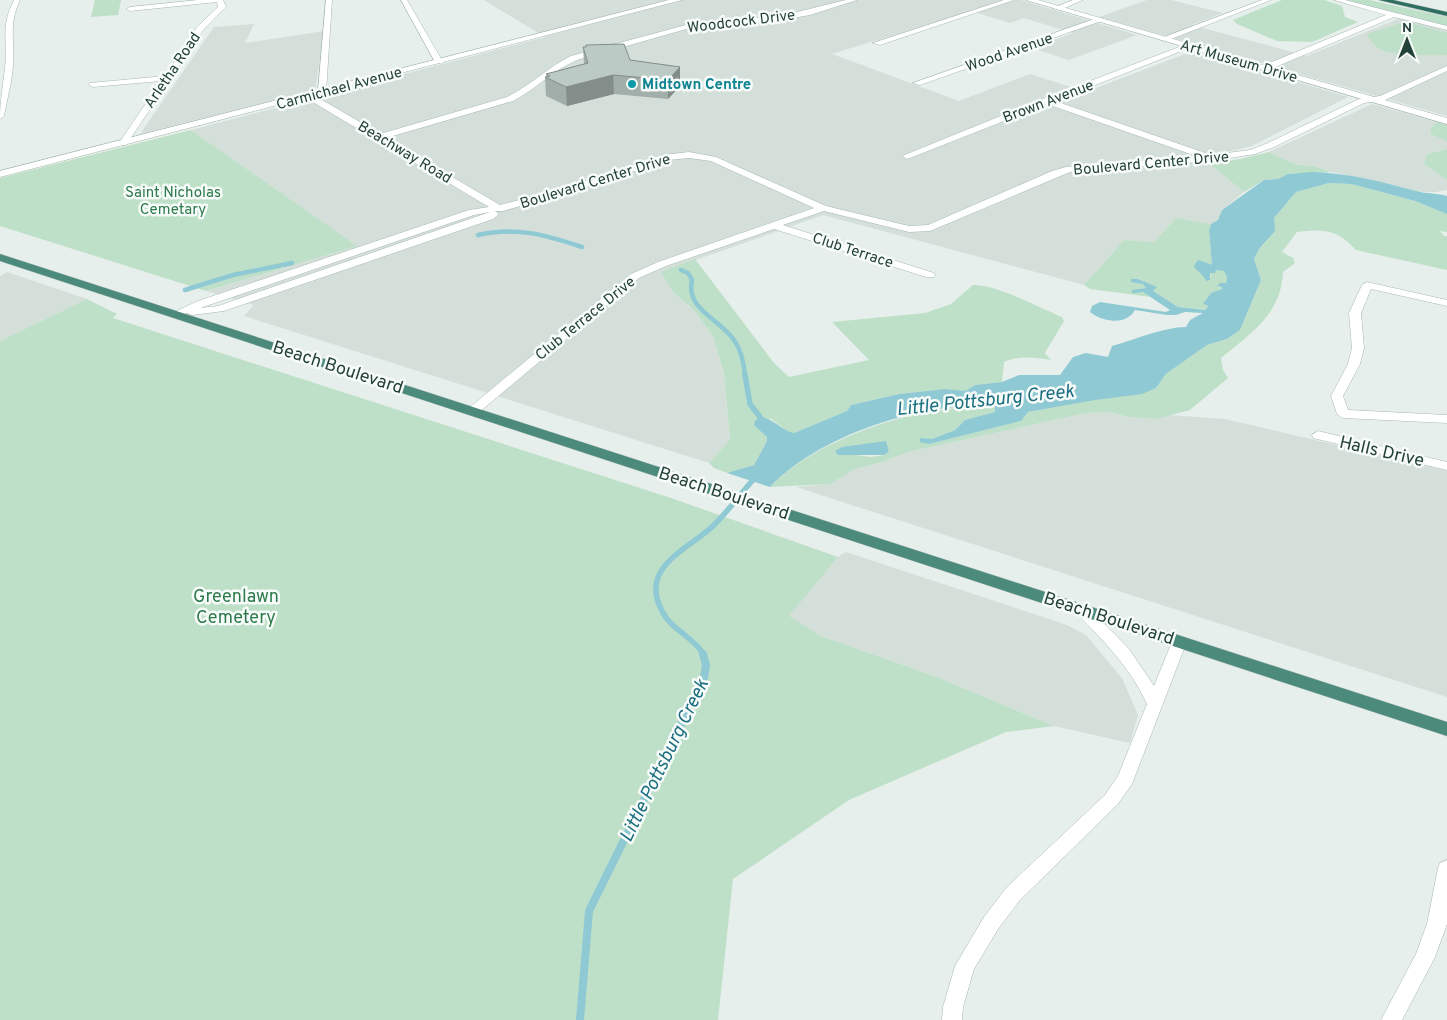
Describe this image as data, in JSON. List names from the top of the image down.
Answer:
{
  "streets": {
    "highway": ["Beach Boulevard"],
    "street": [
      "Woodcock Drive",
      "Wood Avenue",
      "Art Museum Drive",
      "Arletha Road",
      "Carmichael Avenue",
      "Brown Avenue",
      "Beachway Road",
      "Boulevard Center Drive",
      "Club Terrace",
      "Club Terrace Drive",
      "Halls Drive"
    ]
  },
  "crossings": [
    ["Woodcock Drive", "Beachway Road"],
    ["Wood Avenue", "Art Museum Drive"],
    ["Art Museum Drive", "Brown Avenue"],
    ["Art Museum Drive", "Boulevard Center Drive"],
    ["Arletha Road", "Carmichael Avenue"],
    ["Carmichael Avenue", "Beachway Road"],
    ["Beachway Road", "Boulevard Center Drive"],
    ["Boulevard Center Drive", "Club Terrace Drive"],
    ["Boulevard Center Drive", "Beach Boulevard"],
    ["Club Terrace", "Club Terrace Drive"],
    ["Club Terrace Drive", "Beach Boulevard"]
  ],
  "water": ["Little Pottsburg Creek"],
  "parks": ["Saint Nicholas Cemetary", "Greenlawn Cemetery"],
  "places": ["Midtown Centre"],
  "north": "top"
}
